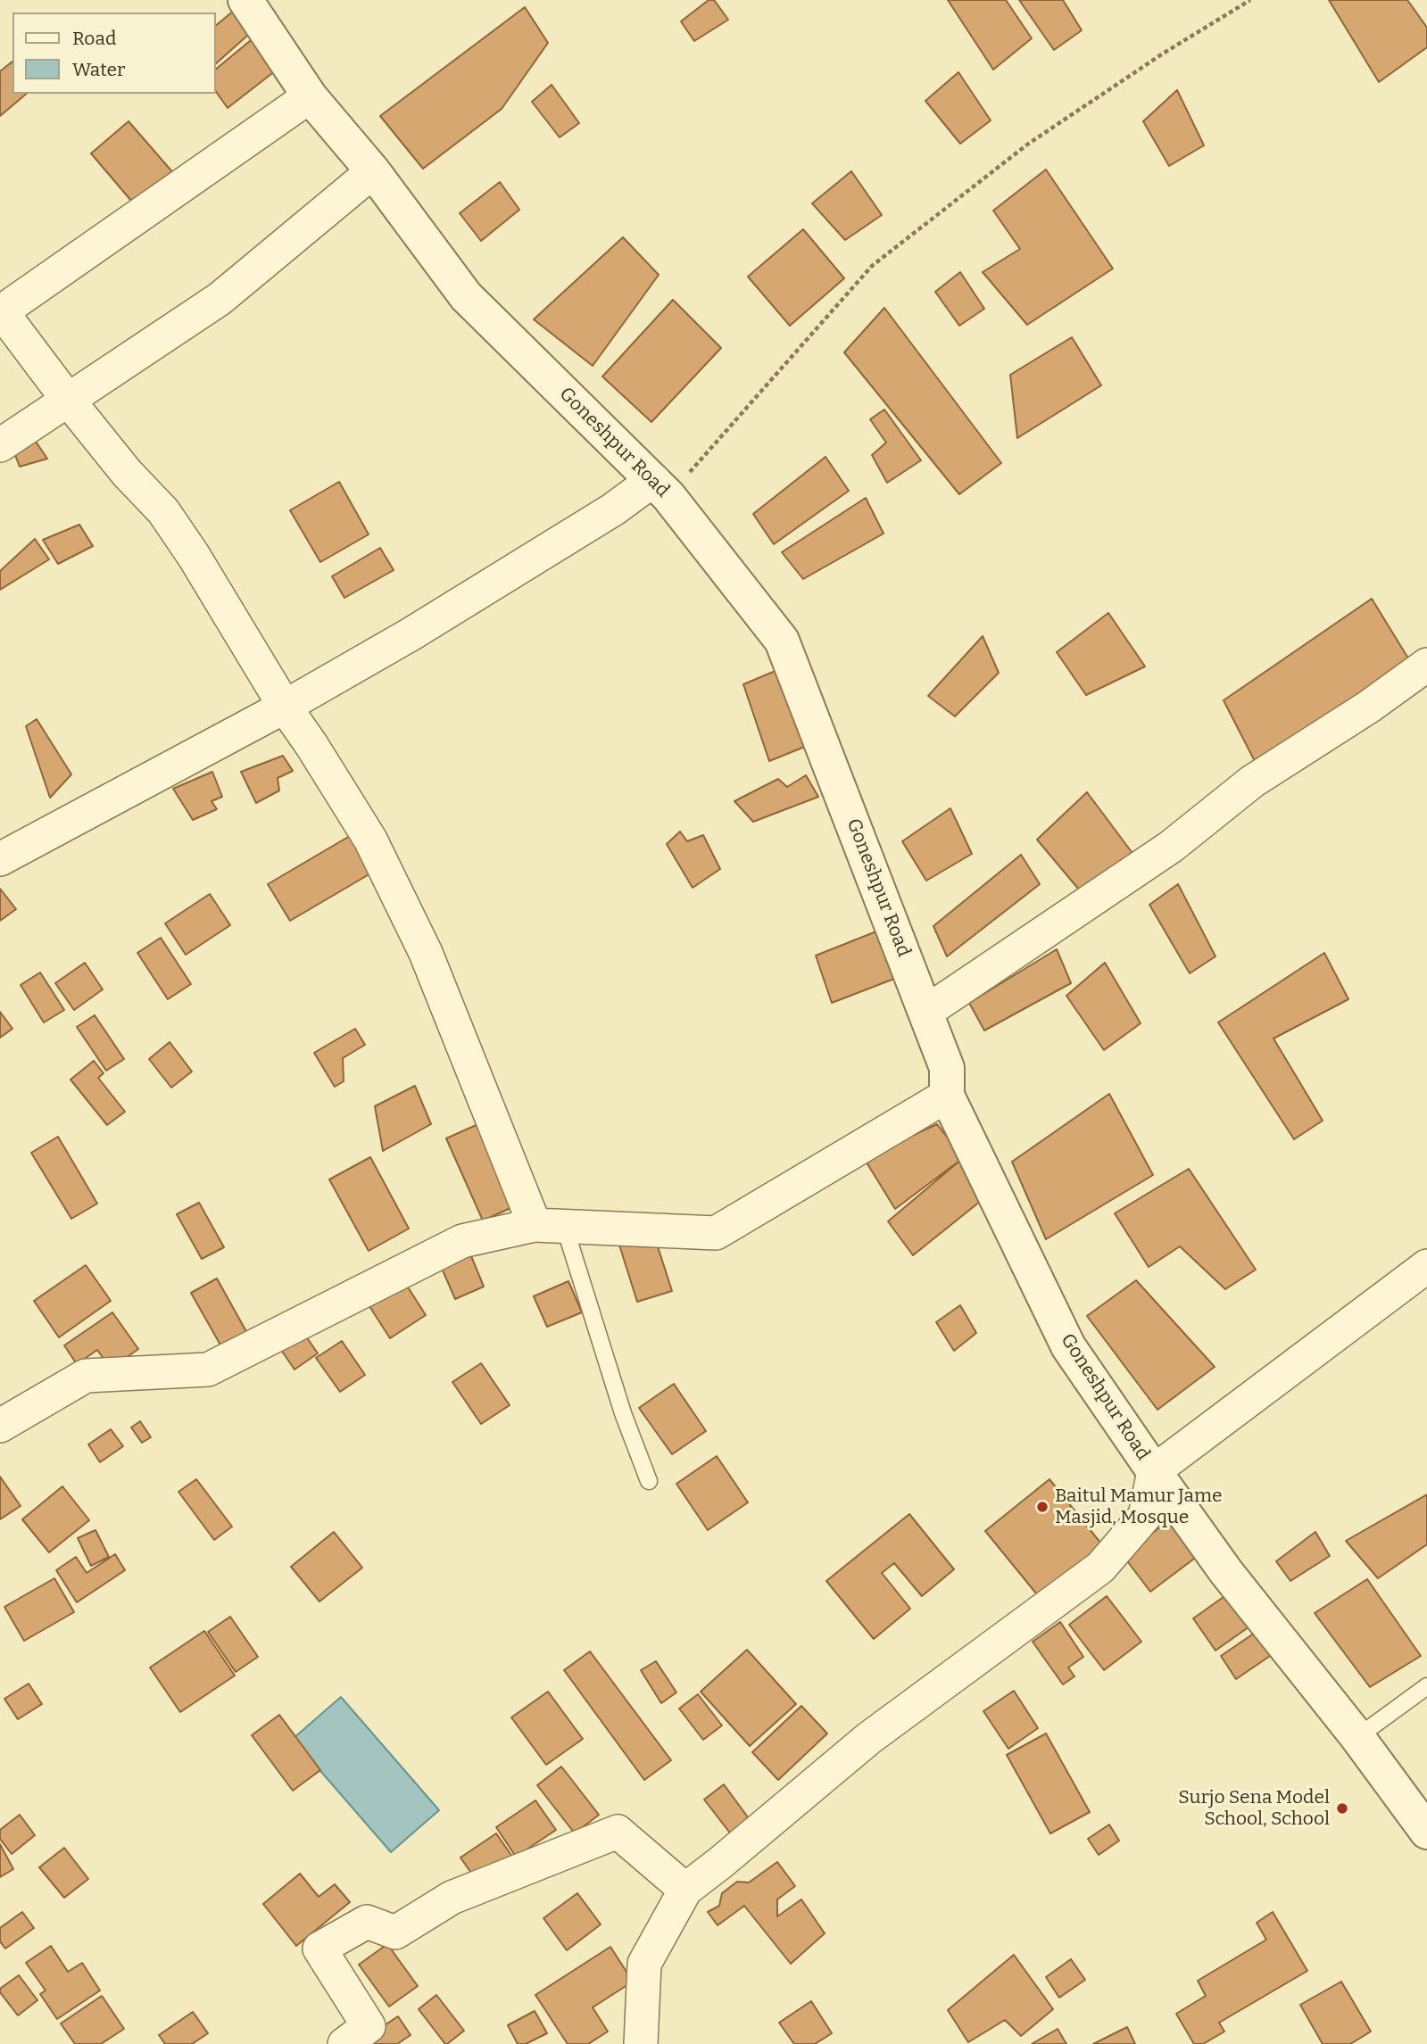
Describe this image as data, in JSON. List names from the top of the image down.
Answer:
{
  "streets": {
    "street": ["Goneshpur Road"]
  },
  "places": ["Baitul Mamur Jame Masjid, Mosque", "Surjo Sena Model School, School"],
  "legend": ["Road", "Water"]
}
